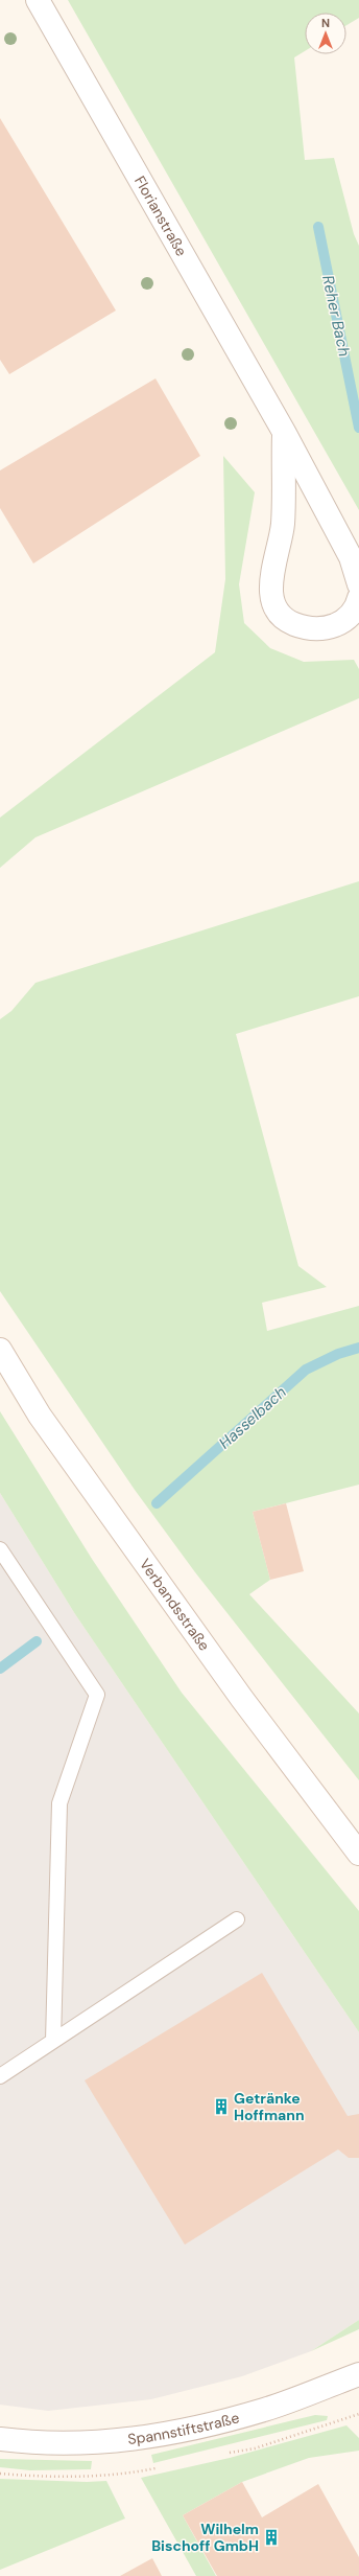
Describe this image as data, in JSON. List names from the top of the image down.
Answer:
{
  "streets": {
    "street": ["Florianstraße", "Verbandsstraße", "Spannstiftstraße"]
  },
  "water": ["Reher Bach", "Hasselbach"],
  "places": {
    "building": ["Getränke Hoffmann", "Wilhelm Bischoff GmbH"]
  },
  "north": "top"
}
